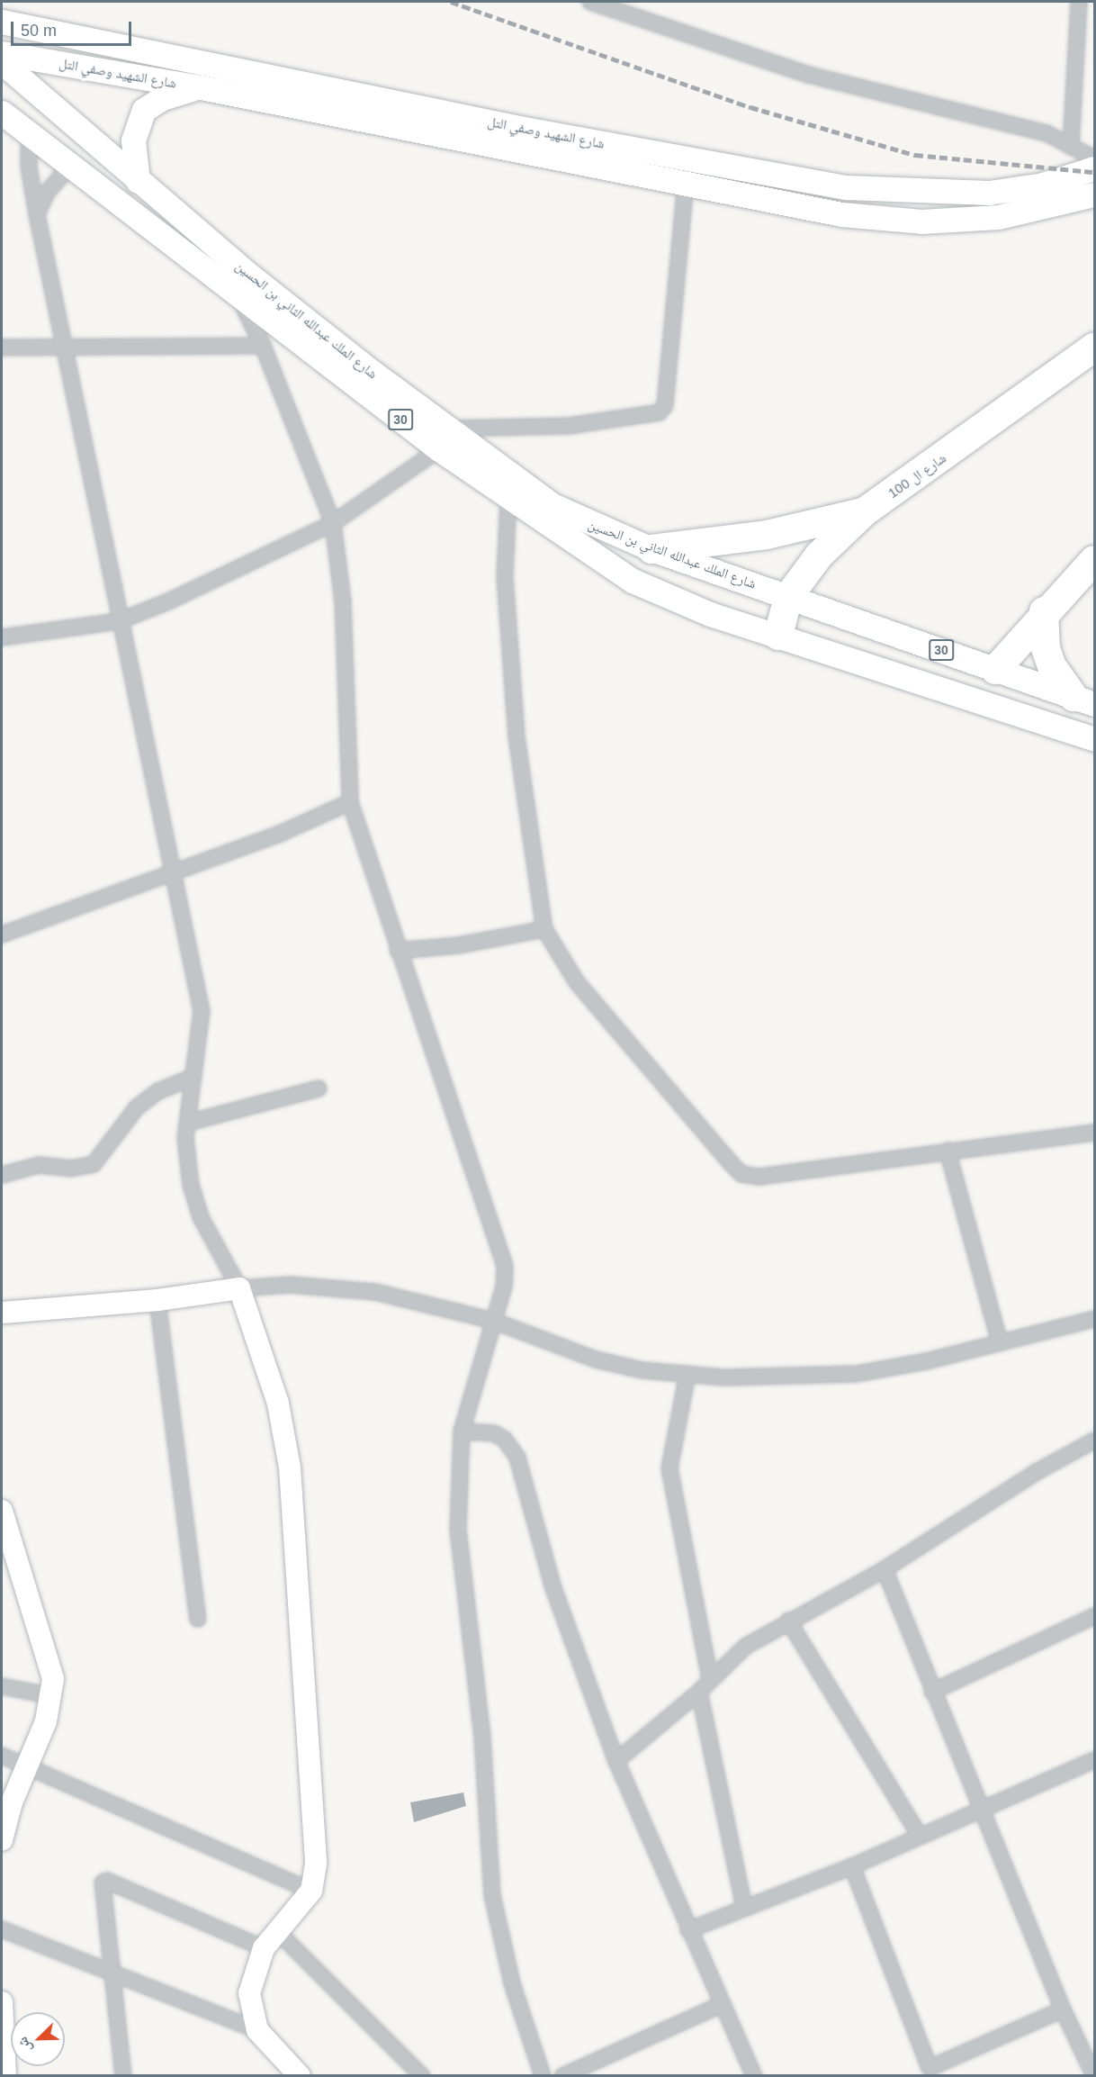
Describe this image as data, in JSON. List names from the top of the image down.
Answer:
{
  "streets": {
    "highway": ["شارع ال 100"],
    "main road": ["شارع الشهيد وصفي التل", "شارع الملك عبدالله الثاني بن الحسين", "30"]
  },
  "crossings": [
    ["شارع الملك عبدالله الثاني بن الحسين", "شارع ال 100"]
  ],
  "scale_bar": "50 m",
  "north": "bottom left"
}
